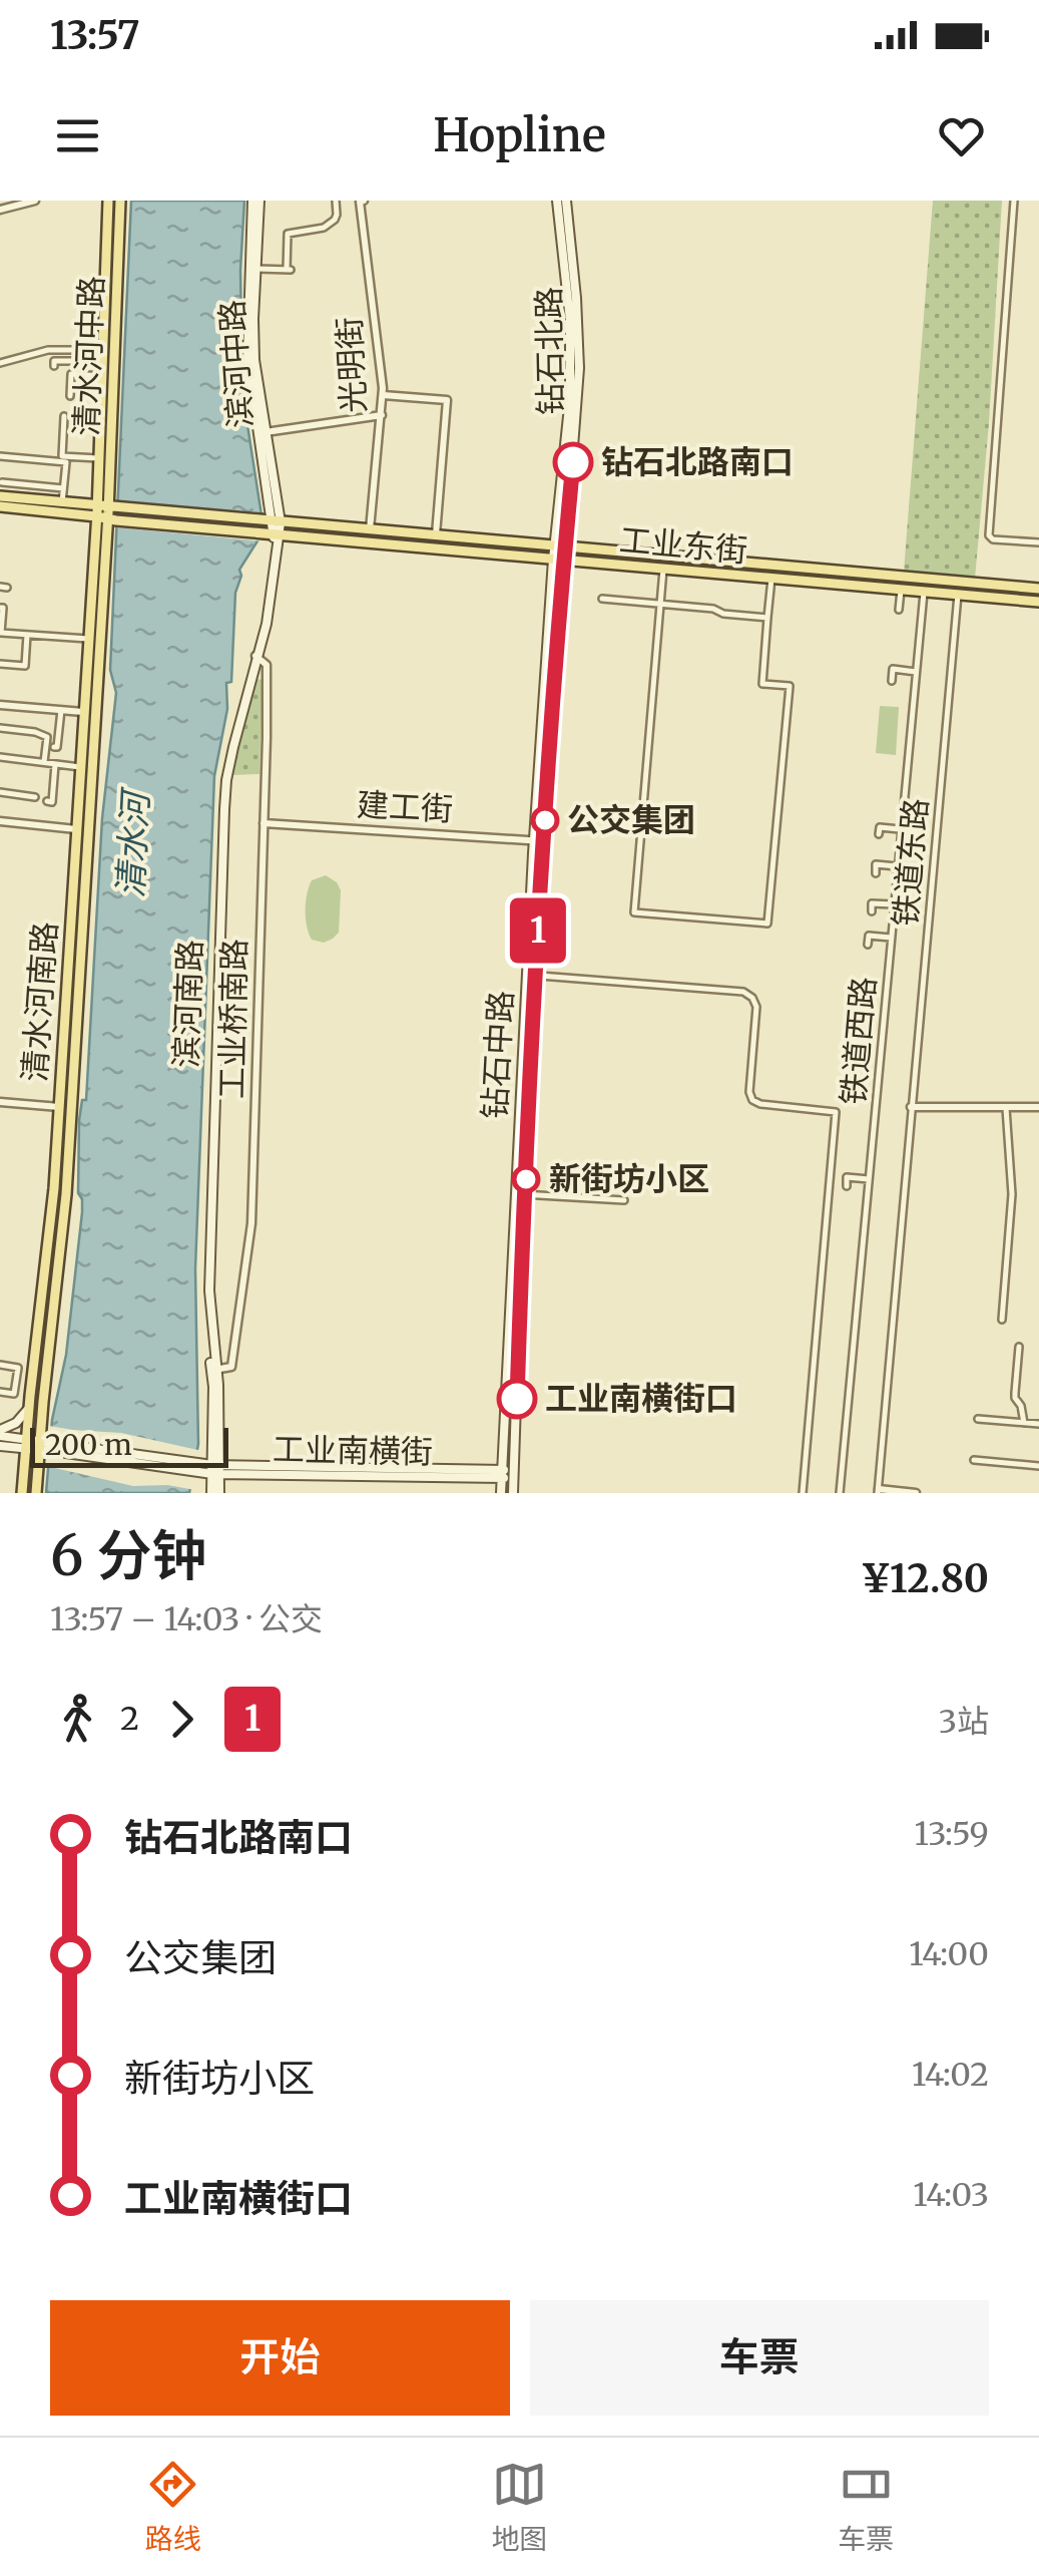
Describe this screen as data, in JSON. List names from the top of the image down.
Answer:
{
  "streets": {
    "main road": [
      "钻石北路",
      "清水河中路",
      "滨河中路",
      "工业东街",
      "清水河南路",
      "滨河南路",
      "钻石中路",
      "工业南横街"
    ],
    "street": [
      "光明街",
      "建工街",
      "铁道东路",
      "工业桥南路",
      "铁道西路"
    ]
  },
  "crossings": [
    ["钻石北路", "工业东街"],
    ["钻石北路", "钻石中路"],
    ["清水河中路", "工业东街"],
    ["清水河中路", "清水河南路"],
    ["滨河中路", "工业东街"],
    ["滨河中路", "滨河南路"],
    ["光明街", "工业东街"],
    ["工业东街", "铁道东路"],
    ["工业东街", "清水河南路"],
    ["工业东街", "滨河南路"],
    ["工业东街", "铁道西路"],
    ["工业东街", "钻石中路"],
    ["建工街", "工业桥南路"],
    ["建工街", "钻石中路"],
    ["清水河南路", "工业南横街"],
    ["滨河南路", "工业桥南路"],
    ["滨河南路", "工业南横街"],
    ["钻石中路", "工业南横街"]
  ],
  "water": ["清水河"],
  "places": [
    "钻石北路南口",
    "公交集团",
    "新街坊小区",
    "工业南横街口"
  ],
  "lines": ["bus line 1"],
  "scale_bar": "200 m",
  "page": {
    "status": "13:57",
    "header": "Hopline",
    "on_map": "1",
    "scale": "200 m",
    "heading": ["6 分钟", "13:57 – 14:03 · 公交", "¥12.80"],
    "legs": ["2", "1", "3站"],
    "list": [
      {
        "name": "钻石北路南口",
        "value": "13:59"
      },
      {
        "name": "公交集团",
        "value": "14:00"
      },
      {
        "name": "新街坊小区",
        "value": "14:02"
      },
      {
        "name": "工业南横街口",
        "value": "14:03"
      }
    ],
    "buttons": ["开始", "车票"],
    "tabs": ["路线", "地图", "车票"]
  }
}
